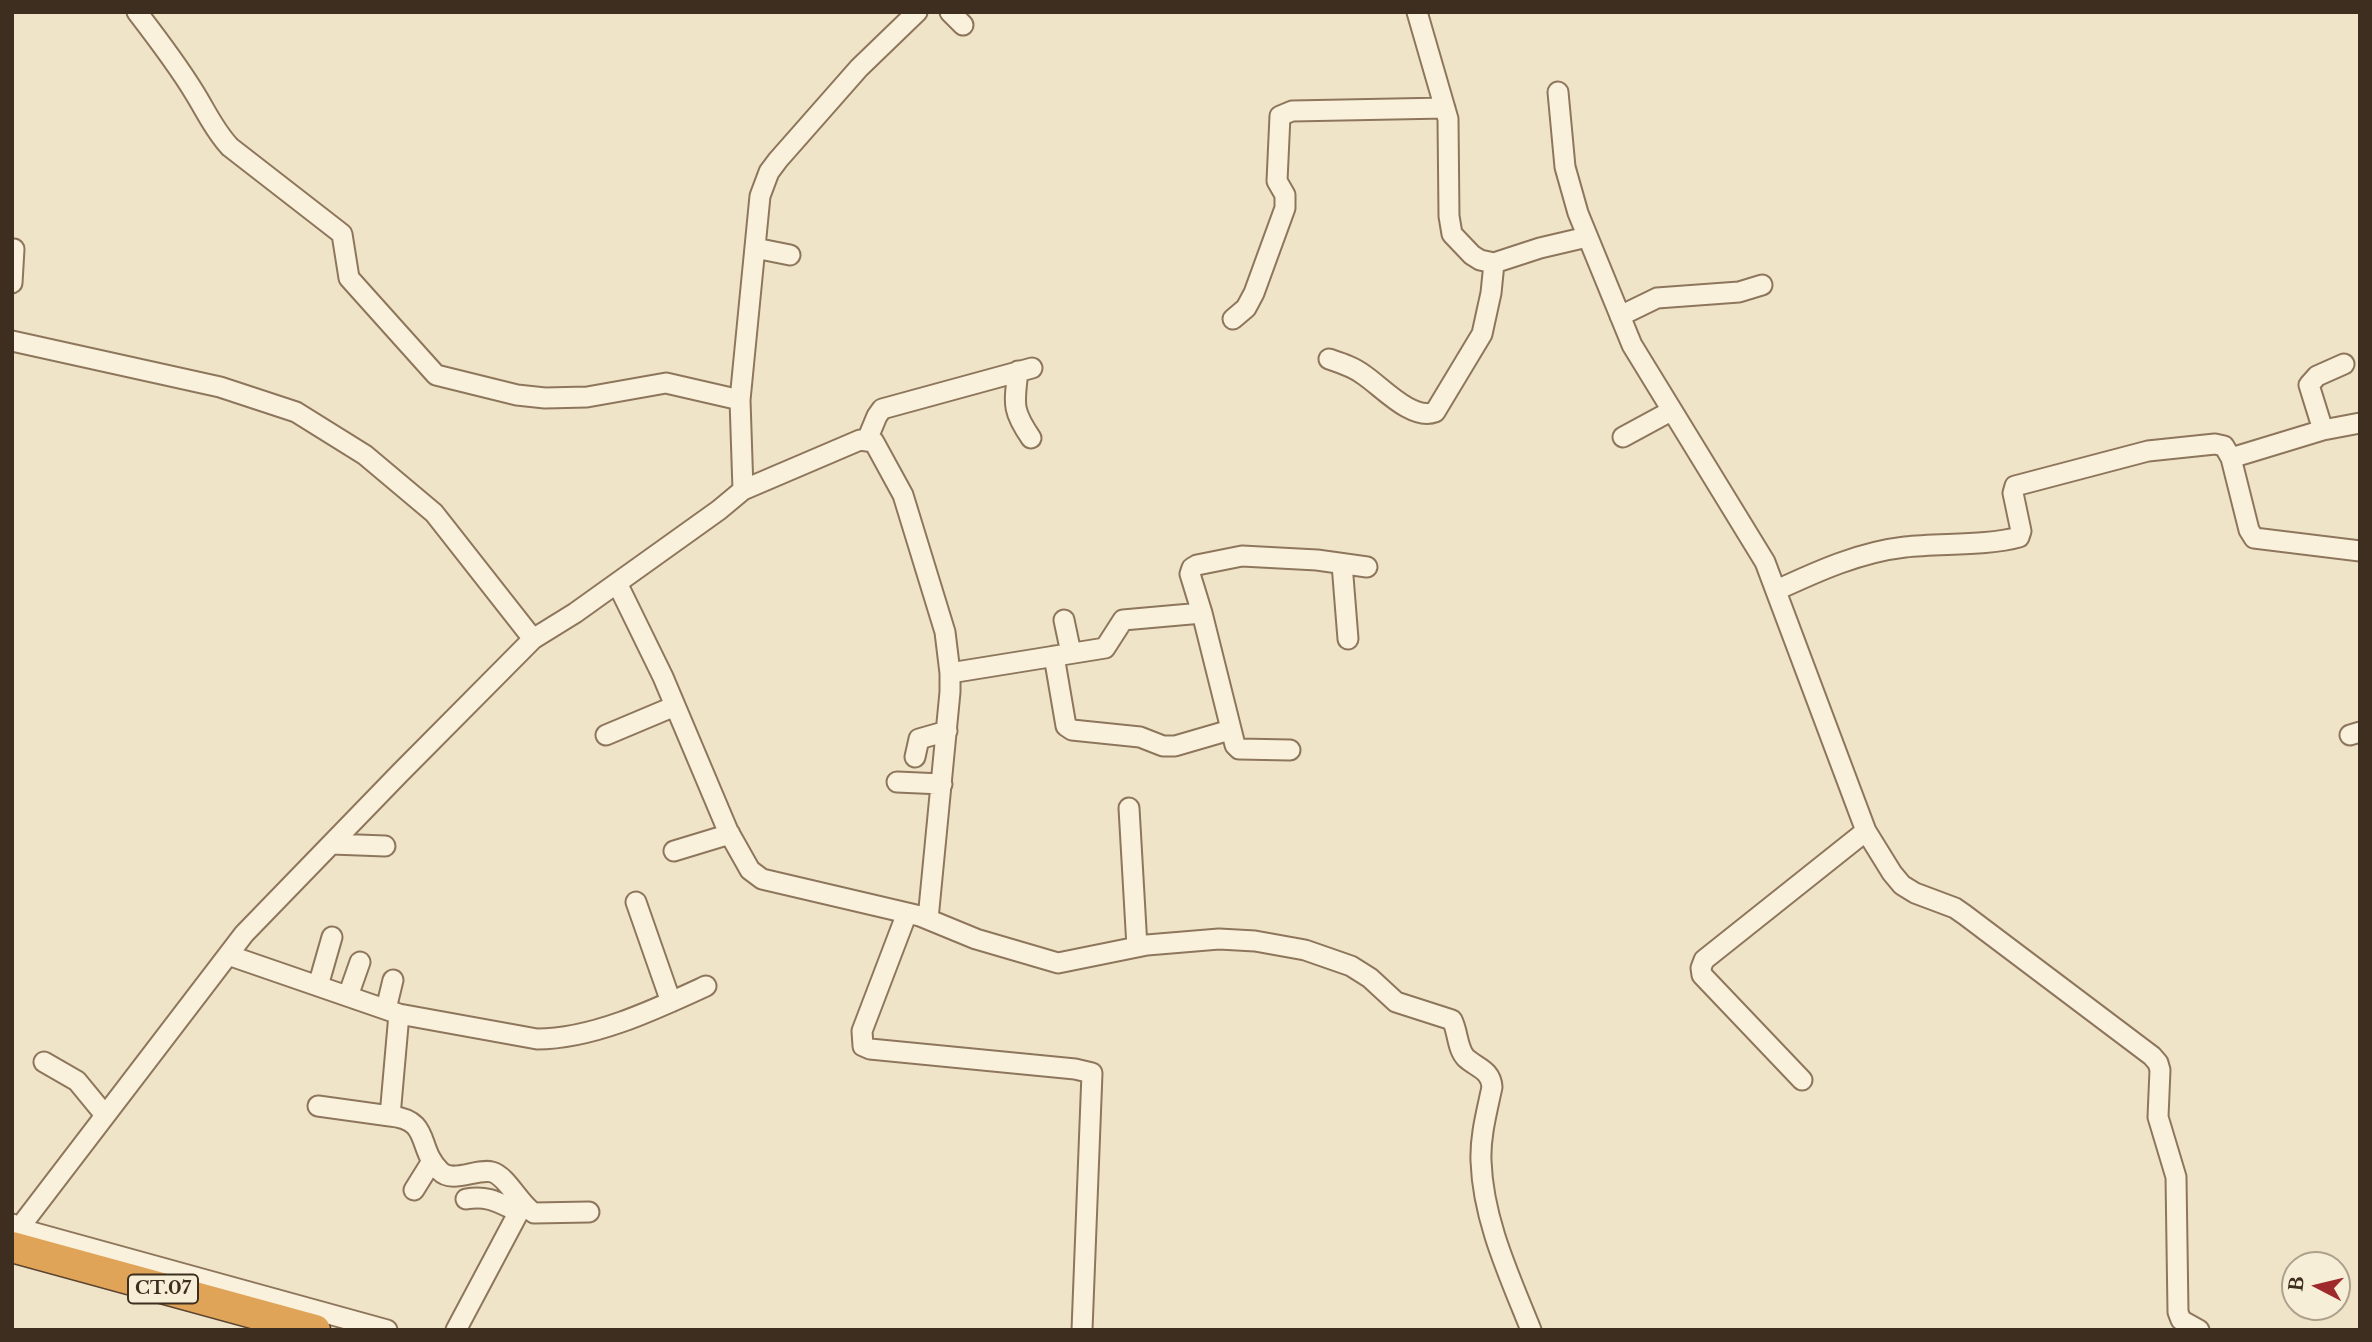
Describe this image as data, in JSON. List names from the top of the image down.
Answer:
{
  "streets": {
    "highway": ["CT.07"]
  },
  "north": "left"
}
